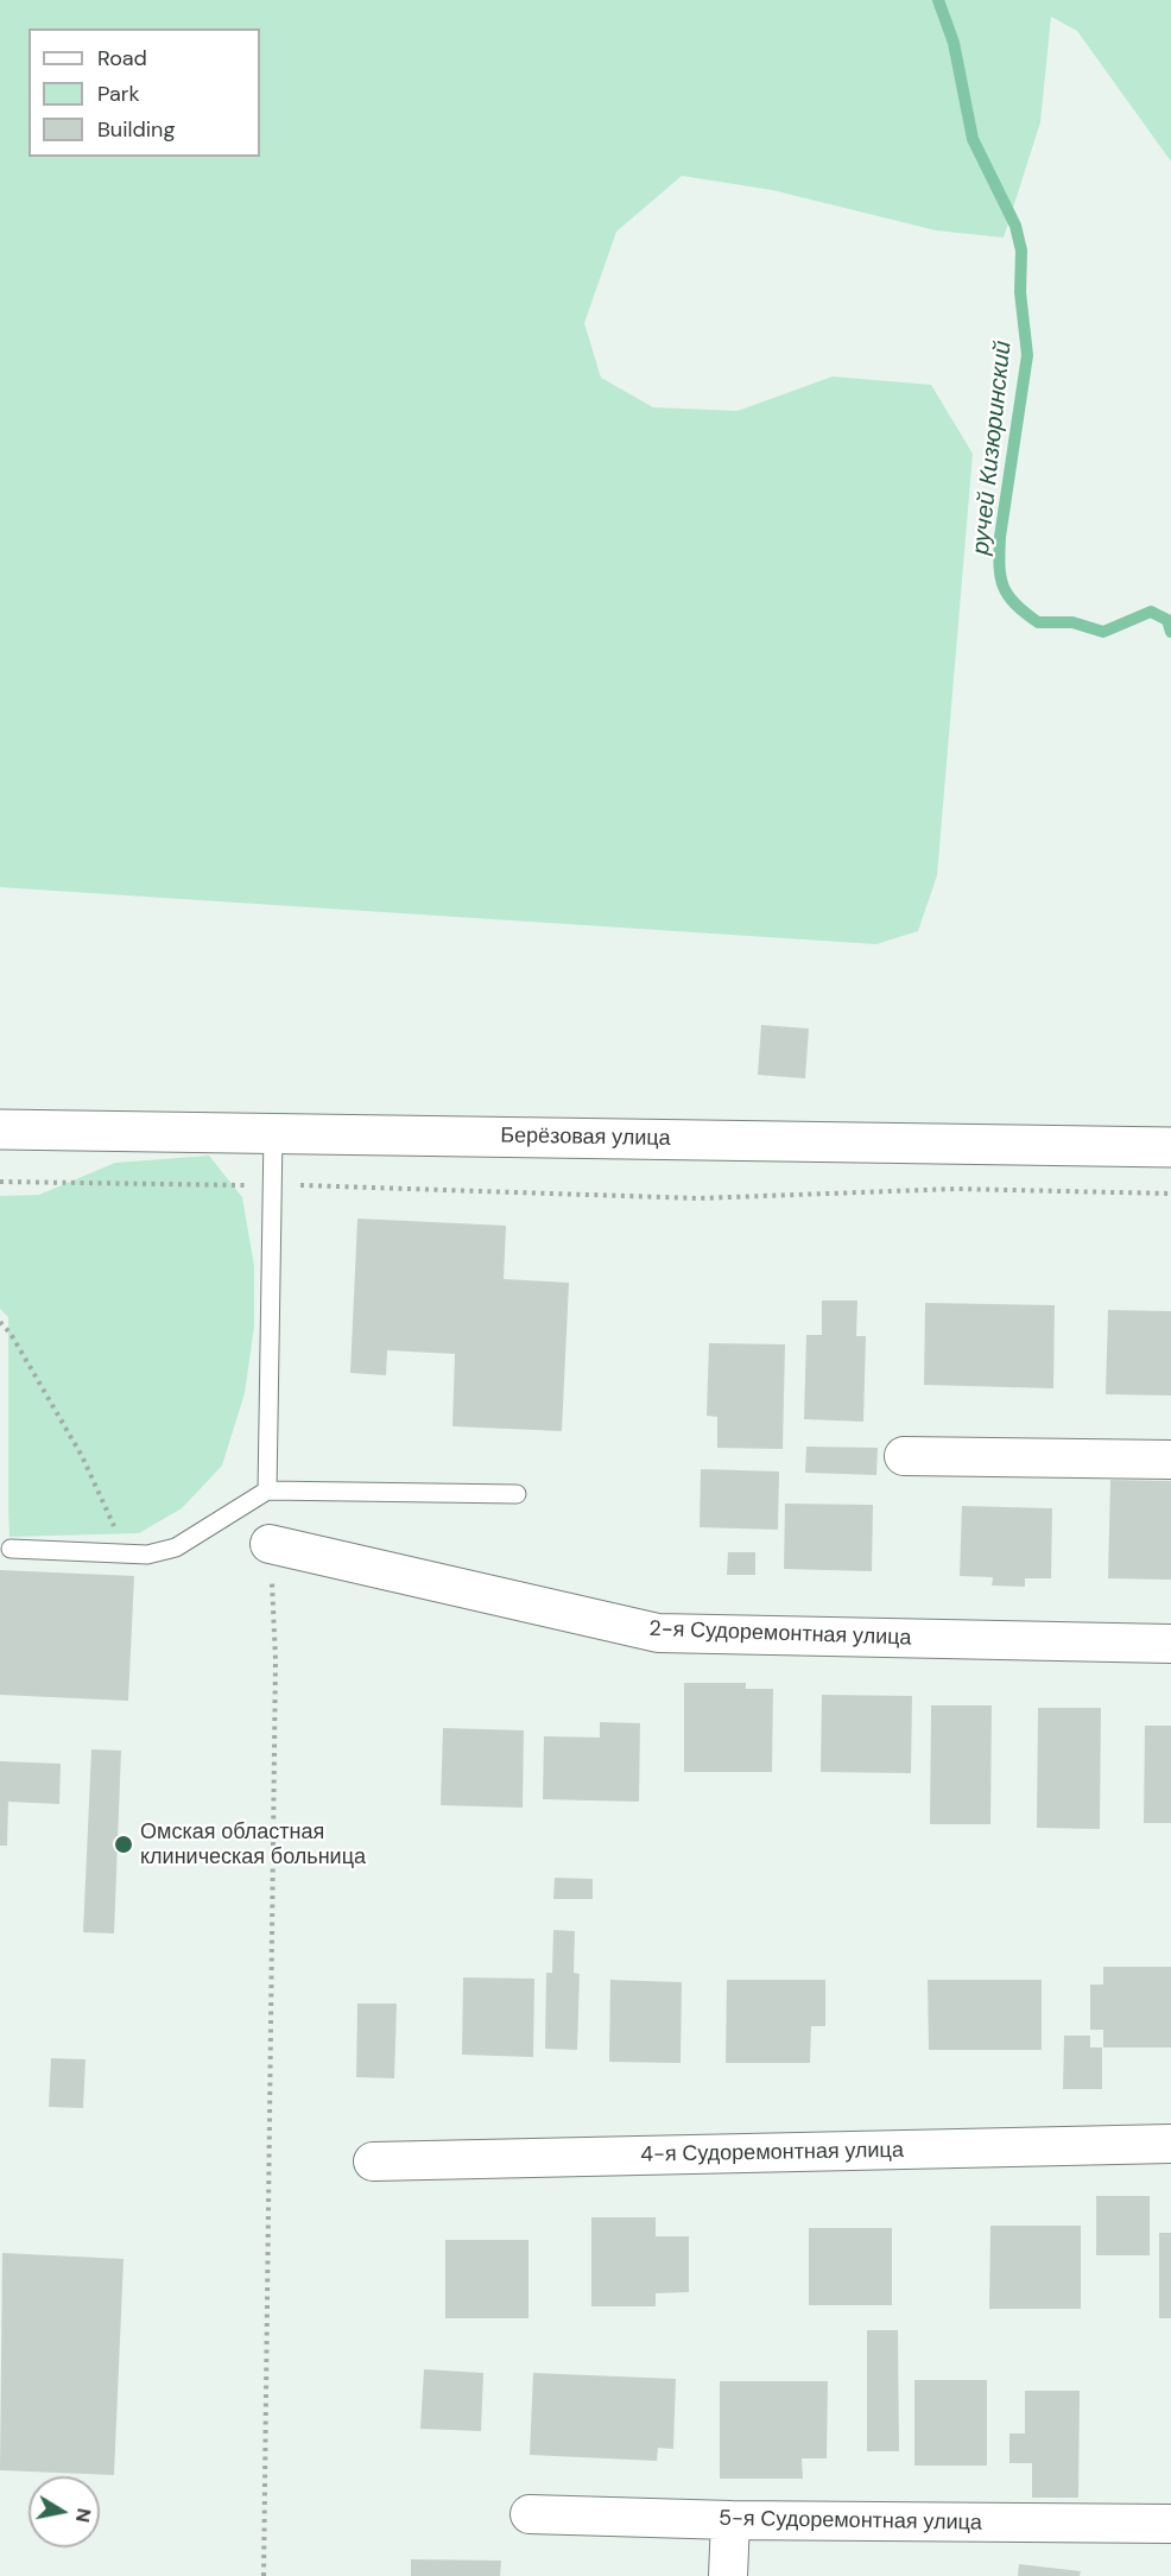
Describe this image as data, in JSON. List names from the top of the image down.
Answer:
{
  "streets": {
    "main road": ["Берёзовая улица"],
    "street": ["2-я Судоремонтная улица", "4-я Судоремонтная улица", "5-я Судоремонтная улица"]
  },
  "water": ["ручей Кизюринский"],
  "places": ["Омская областная клиническая больница"],
  "legend": ["Road", "Park", "Building"],
  "north": "right"
}
